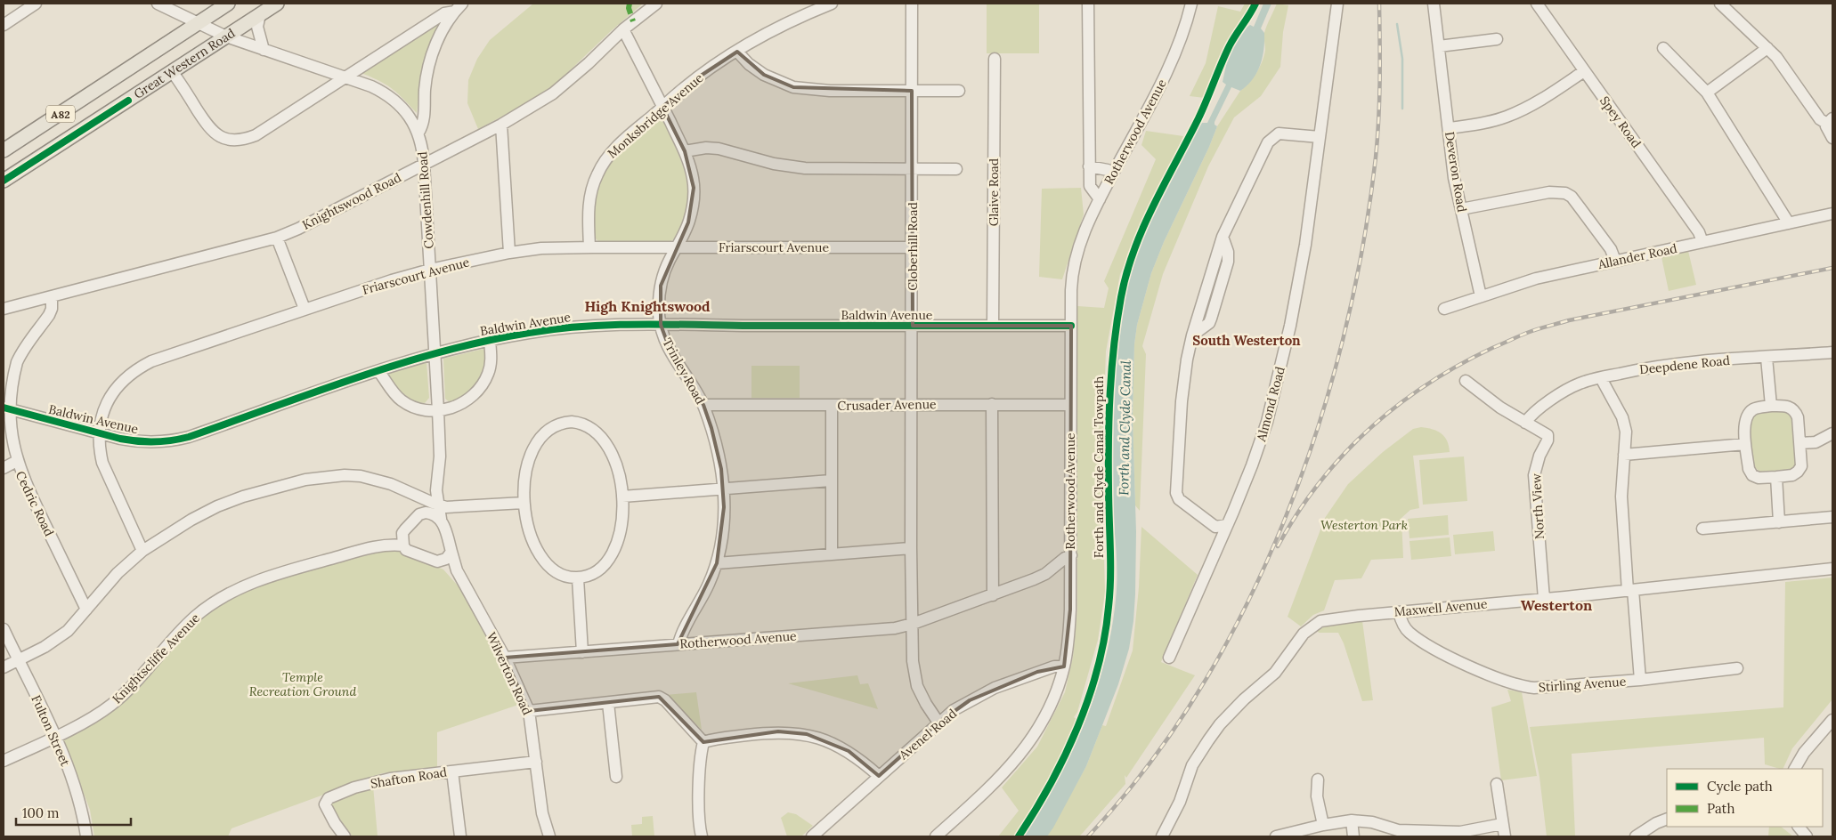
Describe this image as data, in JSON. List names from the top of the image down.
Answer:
{
  "streets": {
    "main road": ["Great Western Road", "A82"],
    "street": [
      "Monksbridge Avenue",
      "Spey Road",
      "Rotherwood Avenue",
      "Deveron Road",
      "Glaive Road",
      "Cowdenhill Road",
      "Knightswood Road",
      "Cloberhill Road",
      "Friarscourt Avenue",
      "Allander Road",
      "Baldwin Avenue",
      "Deepdene Road",
      "Trinley Road",
      "Almond Road",
      "Crusader Avenue",
      "Cedric Road",
      "North View",
      "Maxwell Avenue",
      "Knightscliffe Avenue",
      "Wilverton Road",
      "Stirling Avenue",
      "Fulton Street",
      "Avenel Road",
      "Shafton Road"
    ],
    "cycle path": ["Forth and Clyde Canal Towpath"]
  },
  "crossings": [
    ["Great Western Road", "Cowdenhill Road"],
    ["Monksbridge Avenue", "Friarscourt Avenue"],
    ["Monksbridge Avenue", "Trinley Road"],
    ["Spey Road", "Allander Road"],
    ["Rotherwood Avenue", "Cloberhill Road"],
    ["Rotherwood Avenue", "Baldwin Avenue"],
    ["Rotherwood Avenue", "Trinley Road"],
    ["Rotherwood Avenue", "Crusader Avenue"],
    ["Rotherwood Avenue", "Wilverton Road"],
    ["Deveron Road", "Allander Road"],
    ["Glaive Road", "Baldwin Avenue"],
    ["Cowdenhill Road", "Knightswood Road"],
    ["Cowdenhill Road", "Friarscourt Avenue"],
    ["Cowdenhill Road", "Baldwin Avenue"],
    ["Cowdenhill Road", "Knightscliffe Avenue"],
    ["Cowdenhill Road", "Wilverton Road"],
    ["Knightswood Road", "Trinley Road"],
    ["Knightswood Road", "Cedric Road"],
    ["Cloberhill Road", "Friarscourt Avenue"],
    ["Cloberhill Road", "Baldwin Avenue"],
    ["Cloberhill Road", "Crusader Avenue"],
    ["Cloberhill Road", "Avenel Road"],
    ["Friarscourt Avenue", "Baldwin Avenue"],
    ["Friarscourt Avenue", "Trinley Road"],
    ["Baldwin Avenue", "Trinley Road"],
    ["Baldwin Avenue", "Cedric Road"],
    ["Deepdene Road", "North View"],
    ["Trinley Road", "Crusader Avenue"],
    ["North View", "Maxwell Avenue"],
    ["Maxwell Avenue", "Stirling Avenue"],
    ["Knightscliffe Avenue", "Wilverton Road"],
    ["Knightscliffe Avenue", "Fulton Street"],
    ["Wilverton Road", "Shafton Road"]
  ],
  "districts": ["High Knightswood", "South Westerton", "Westerton"],
  "water": ["Forth and Clyde Canal"],
  "parks": ["Westerton Park", "Temple Recreation Ground"],
  "legend": ["Cycle path", "Path"],
  "scale_bar": "100 m"
}
